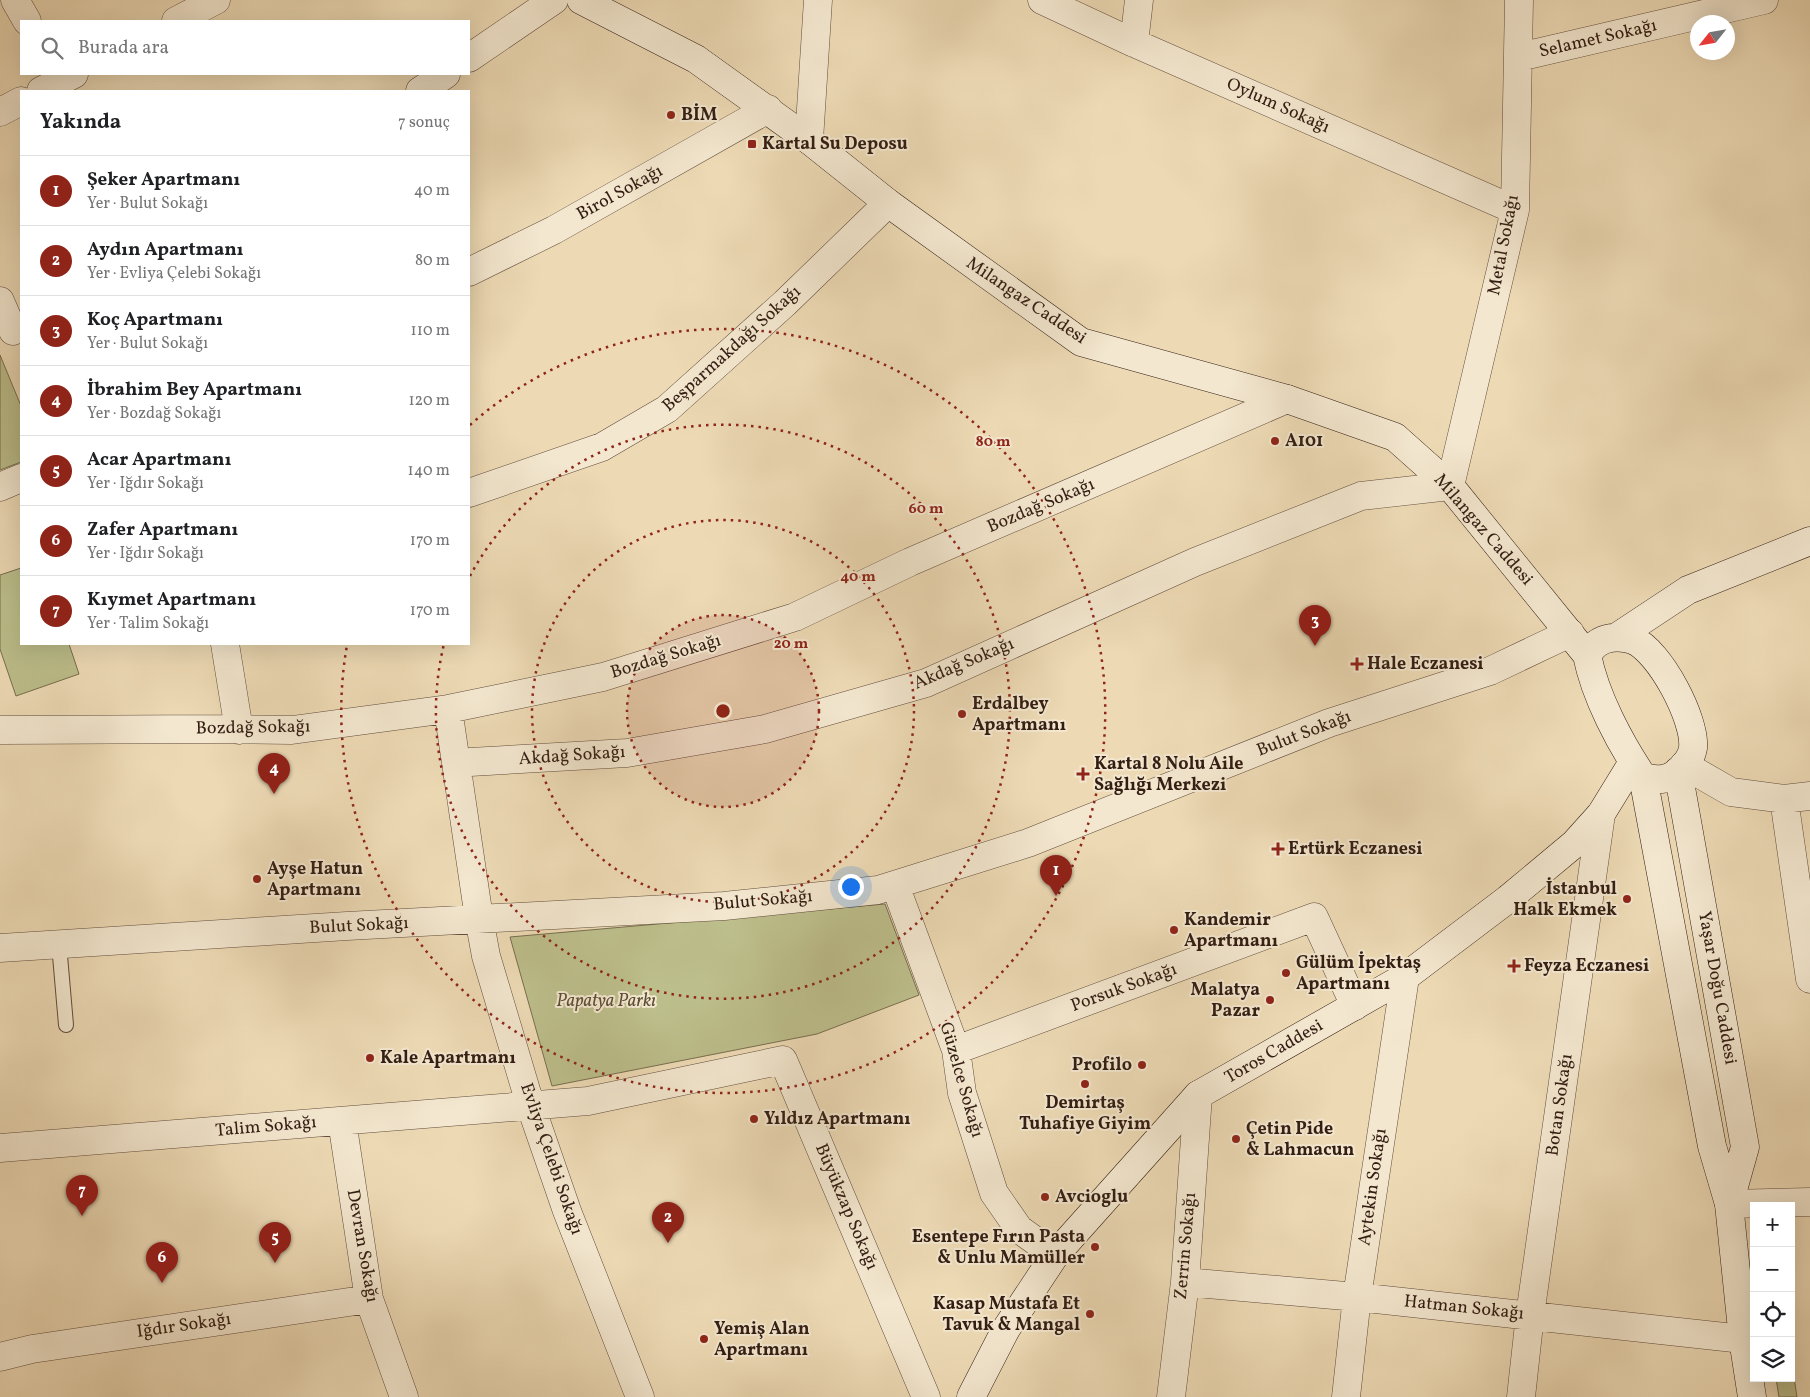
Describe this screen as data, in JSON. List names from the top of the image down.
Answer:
{
  "streets": {
    "street": [
      "Selamet Sokağı",
      "Oylum Sokağı",
      "Birol Sokağı",
      "Metal Sokağı",
      "Milangaz Caddesi",
      "Beşparmakdağı Sokağı",
      "Bozdağ Sokağı",
      "Akdağ Sokağı",
      "Bulut Sokağı",
      "Porsuk Sokağı",
      "Yaşar Doğu Caddesi",
      "Toros Caddesi",
      "Güzelce Sokağı",
      "Botan Sokağı",
      "Talim Sokağı",
      "Evliya Çelebi Sokağı",
      "Aytekin Sokağı",
      "Büyükzap Sokağı",
      "Devran Sokağı",
      "Zerrin Sokağı",
      "Hatman Sokağı",
      "Iğdır Sokağı"
    ]
  },
  "crossings": [
    ["Selamet Sokağı", "Metal Sokağı"],
    ["Oylum Sokağı", "Metal Sokağı"],
    ["Birol Sokağı", "Milangaz Caddesi"],
    ["Metal Sokağı", "Milangaz Caddesi"],
    ["Metal Sokağı", "Akdağ Sokağı"],
    ["Milangaz Caddesi", "Beşparmakdağı Sokağı"],
    ["Milangaz Caddesi", "Bozdağ Sokağı"],
    ["Milangaz Caddesi", "Akdağ Sokağı"],
    ["Milangaz Caddesi", "Bulut Sokağı"],
    ["Milangaz Caddesi", "Yaşar Doğu Caddesi"],
    ["Bozdağ Sokağı", "Evliya Çelebi Sokağı"],
    ["Akdağ Sokağı", "Evliya Çelebi Sokağı"],
    ["Bulut Sokağı", "Güzelce Sokağı"],
    ["Bulut Sokağı", "Evliya Çelebi Sokağı"],
    ["Porsuk Sokağı", "Toros Caddesi"],
    ["Porsuk Sokağı", "Güzelce Sokağı"],
    ["Yaşar Doğu Caddesi", "Toros Caddesi"],
    ["Yaşar Doğu Caddesi", "Hatman Sokağı"],
    ["Toros Caddesi", "Güzelce Sokağı"],
    ["Toros Caddesi", "Botan Sokağı"],
    ["Toros Caddesi", "Aytekin Sokağı"],
    ["Toros Caddesi", "Zerrin Sokağı"],
    ["Botan Sokağı", "Hatman Sokağı"],
    ["Talim Sokağı", "Evliya Çelebi Sokağı"],
    ["Talim Sokağı", "Büyükzap Sokağı"],
    ["Talim Sokağı", "Devran Sokağı"],
    ["Evliya Çelebi Sokağı", "Büyükzap Sokağı"],
    ["Aytekin Sokağı", "Hatman Sokağı"],
    ["Devran Sokağı", "Iğdır Sokağı"],
    ["Zerrin Sokağı", "Hatman Sokağı"]
  ],
  "parks": ["Papatya Parkı"],
  "places": {
    "other": [
      "BİM",
      "A101",
      "Erdalbey Apartmanı",
      "Ayşe Hatun Apartmanı",
      "İstanbul Halk Ekmek",
      "Kandemir Apartmanı",
      "Gülüm İpektaş Apartmanı",
      "Malatya Pazar",
      "Kale Apartmanı",
      "Profilo",
      "Demirtaş Tuhafiye Giyim",
      "Yıldız Apartmanı",
      "Çetin Pide & Lahmacun",
      "Avcioglu",
      "Esentepe Fırın Pasta & Unlu Mamüller",
      "Kasap Mustafa Et Tavuk & Mangal",
      "Yemiş Alan Apartmanı"
    ],
    "transit": ["Kartal Su Deposu"],
    "health": [
      "Hale Eczanesi",
      "Kartal 8 Nolu Aile Sağlığı Merkezi",
      "Ertürk Eczanesi",
      "Feyza Eczanesi"
    ]
  },
  "north": "bottom left",
  "page": {
    "search": "Burada ara",
    "heading": ["Yakında", "7 sonuç"],
    "list": [
      {
        "mark": "1",
        "name": "Şeker Apartmanı",
        "note": "Yer · Bulut Sokağı",
        "value": "40 m"
      },
      {
        "mark": "2",
        "name": "Aydın Apartmanı",
        "note": "Yer · Evliya Çelebi Sokağı",
        "value": "80 m"
      },
      {
        "mark": "3",
        "name": "Koç Apartmanı",
        "note": "Yer · Bulut Sokağı",
        "value": "110 m"
      },
      {
        "mark": "4",
        "name": "İbrahim Bey Apartmanı",
        "note": "Yer · Bozdağ Sokağı",
        "value": "120 m"
      },
      {
        "mark": "5",
        "name": "Acar Apartmanı",
        "note": "Yer · Iğdır Sokağı",
        "value": "140 m"
      },
      {
        "mark": "6",
        "name": "Zafer Apartmanı",
        "note": "Yer · Iğdır Sokağı",
        "value": "170 m"
      },
      {
        "mark": "7",
        "name": "Kıymet Apartmanı",
        "note": "Yer · Talim Sokağı",
        "value": "170 m"
      }
    ],
    "pins": [
      "3",
      "4",
      "1",
      "7",
      "2",
      "5",
      "6"
    ],
    "map_buttons": ["+", "−"]
  },
  "rings": [
    "80 m",
    "60 m",
    "40 m",
    "20 m"
  ]
}
